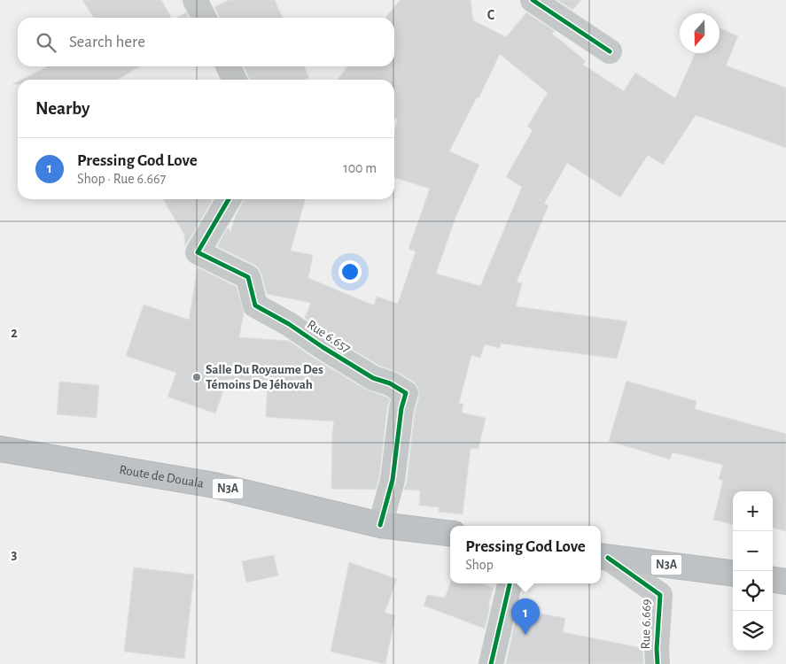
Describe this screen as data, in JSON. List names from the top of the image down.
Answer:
{
  "streets": {
    "highway": ["Route de Douala", "N3A"],
    "street": ["Rue 6.657", "Rue 6.669"]
  },
  "crossings": [
    ["Rue 6.657", "Route de Douala"],
    ["N3A", "Rue 6.669"]
  ],
  "places": ["Salle Du Royaume Des Témoins De Jéhovah"],
  "north": "bottom",
  "page": {
    "search": "Search here",
    "heading": "Nearby",
    "list": [
      {
        "mark": "1",
        "name": "Pressing God Love",
        "note": "Shop · Rue 6.667",
        "value": "100 m"
      }
    ],
    "map_buttons": ["+", "−"],
    "popup": ["Pressing God Love", "Shop"],
    "pins": "1"
  },
  "grid": {
    "columns": ["C"],
    "rows": ["2", "3"]
  }
}
